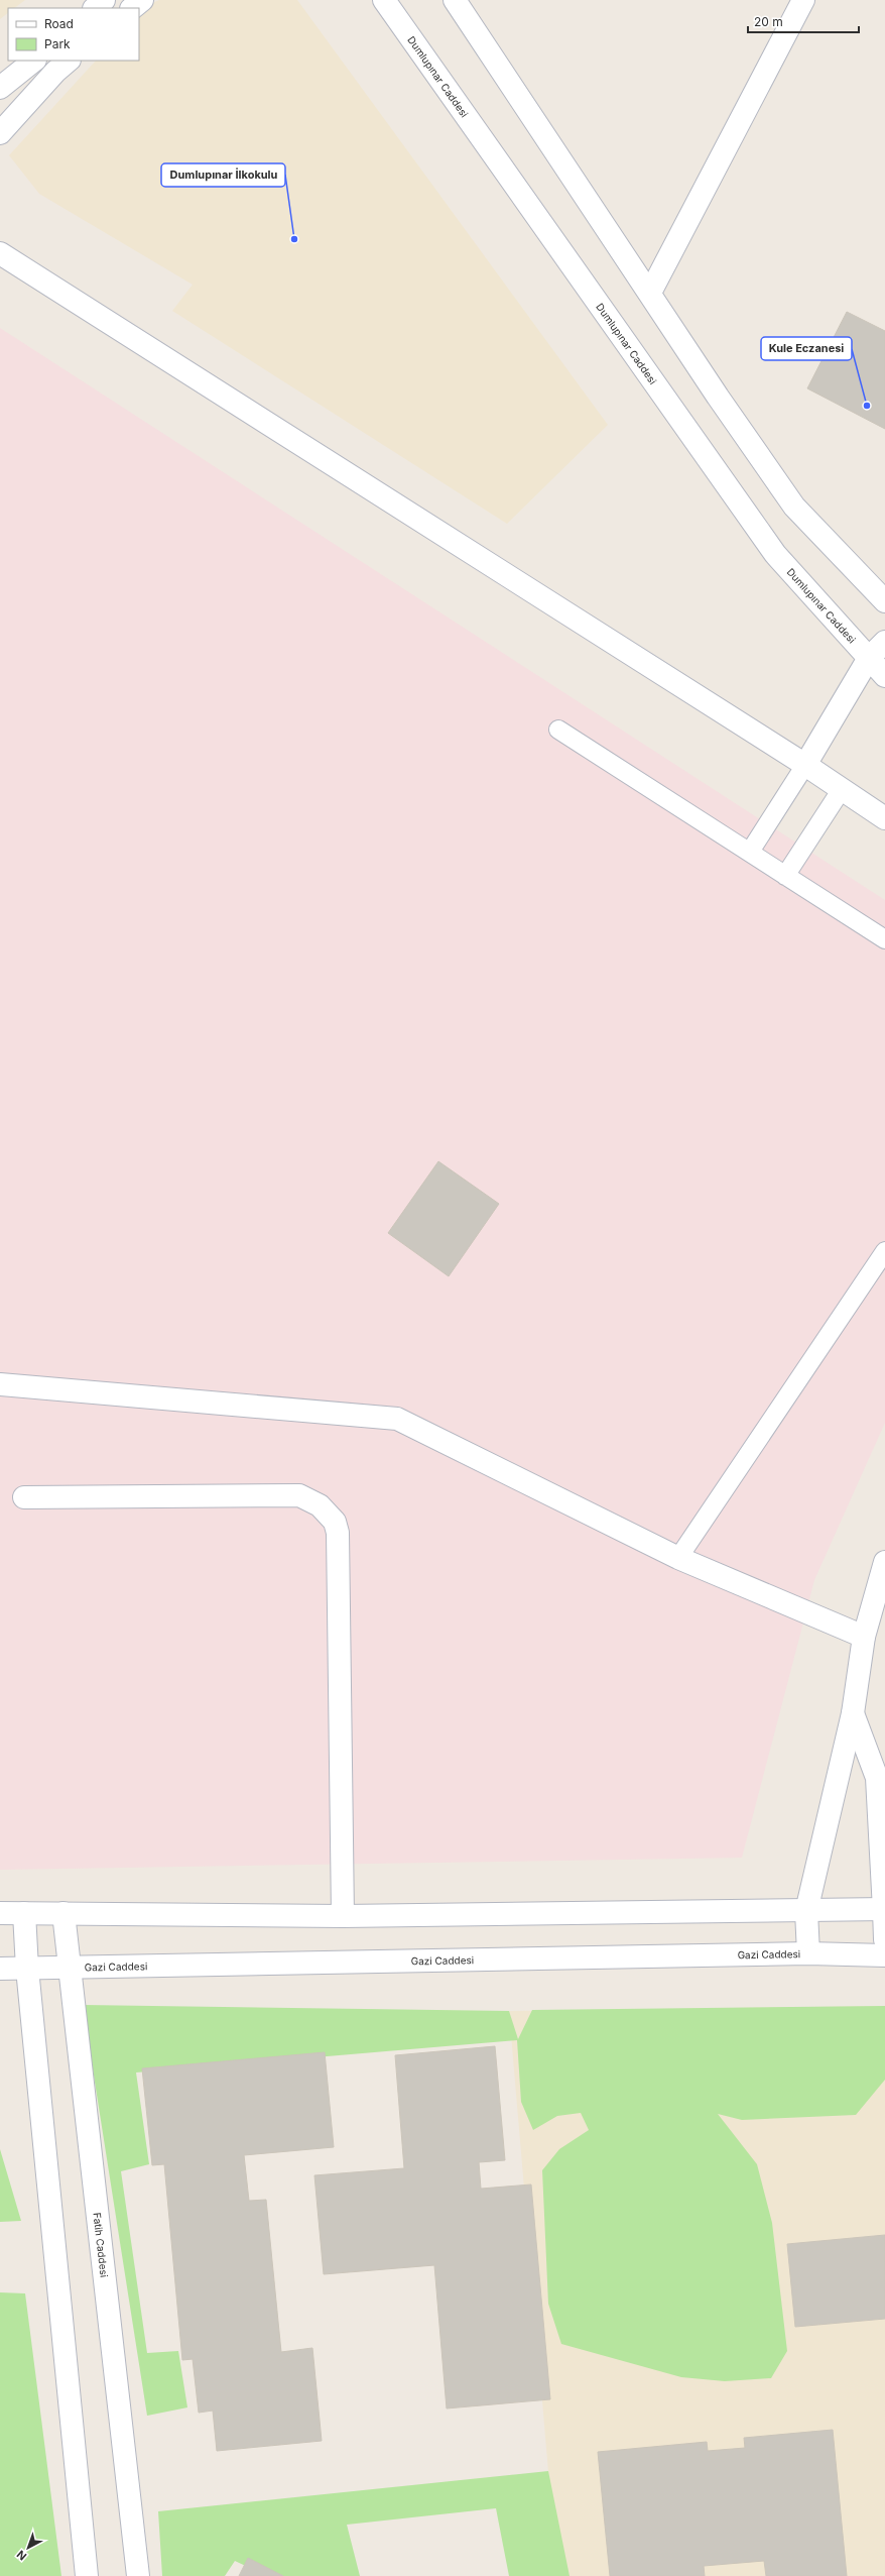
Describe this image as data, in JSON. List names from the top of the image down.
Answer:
{
  "streets": {
    "street": ["Dumlupınar Caddesi", "Gazi Caddesi", "Fatih Caddesi"]
  },
  "crossings": [
    ["Gazi Caddesi", "Fatih Caddesi"]
  ],
  "places": ["Dumlupınar İlkokulu", "Kule Eczanesi"],
  "legend": ["Road", "Park"],
  "scale_bar": "20 m",
  "north": "bottom left"
}
